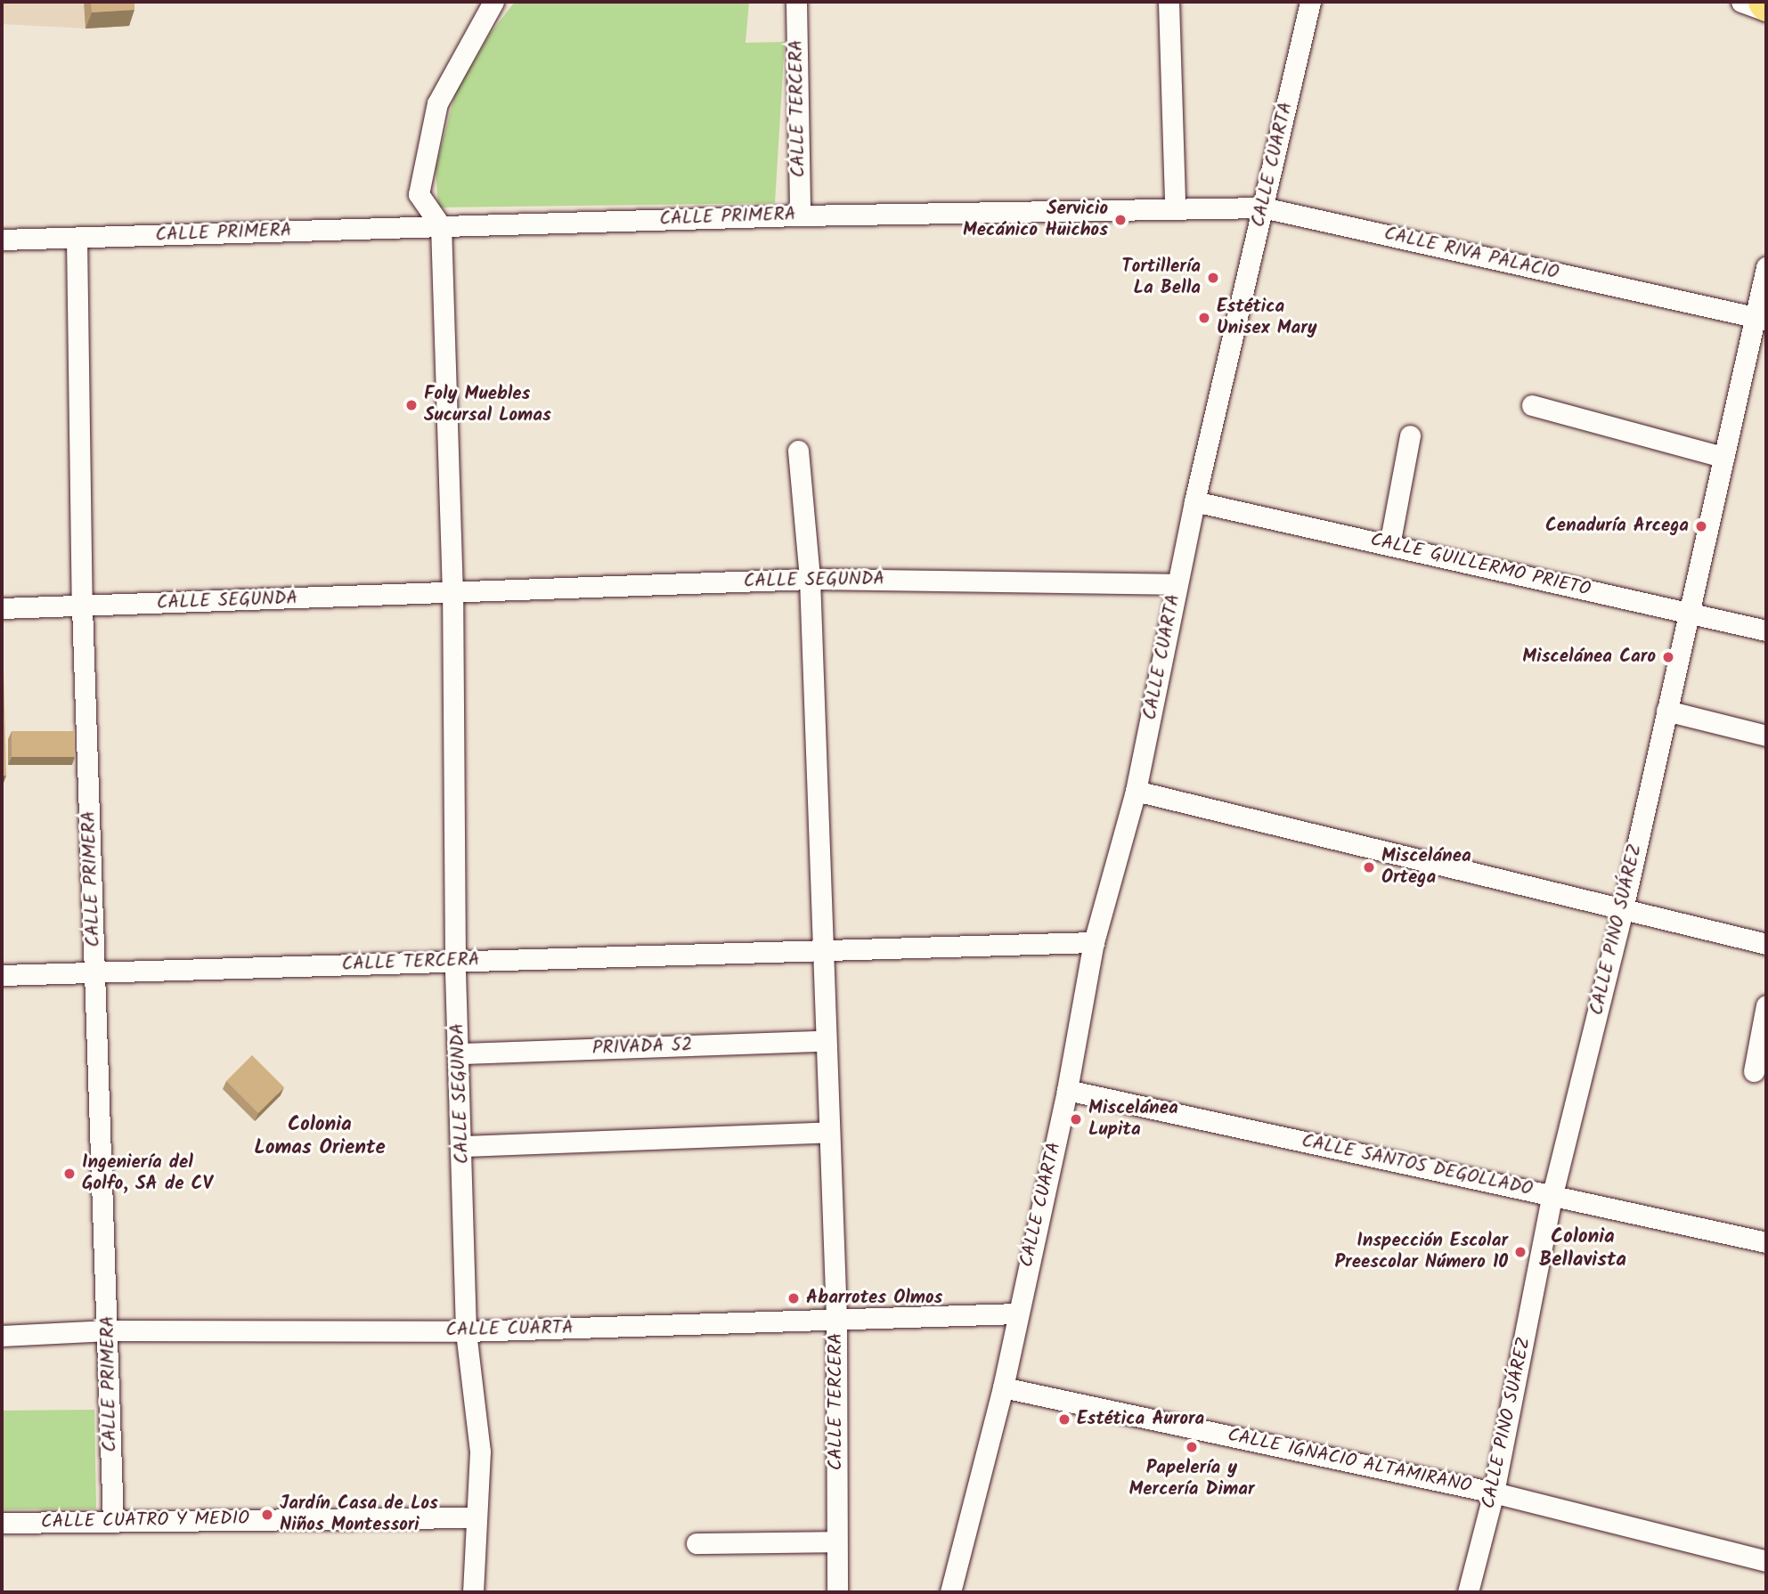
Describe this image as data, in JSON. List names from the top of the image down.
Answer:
{
  "streets": {
    "street": [
      "CALLE TERCERA",
      "CALLE CUARTA",
      "CALLE PRIMERA",
      "CALLE RIVA PALACIO",
      "CALLE GUILLERMO PRIETO",
      "CALLE SEGUNDA",
      "CALLE PINO SUÁREZ",
      "PRIVADA 52",
      "CALLE SANTOS DEGOLLADO",
      "CALLE IGNACIO ALTAMIRANO",
      "CALLE CUATRO Y MEDIO"
    ]
  },
  "crossings": [
    ["CALLE TERCERA", "CALLE CUARTA"],
    ["CALLE TERCERA", "CALLE PRIMERA"],
    ["CALLE TERCERA", "CALLE SEGUNDA"],
    ["CALLE TERCERA", "PRIVADA 52"],
    ["CALLE CUARTA", "CALLE PRIMERA"],
    ["CALLE CUARTA", "CALLE RIVA PALACIO"],
    ["CALLE CUARTA", "CALLE GUILLERMO PRIETO"],
    ["CALLE CUARTA", "CALLE SEGUNDA"],
    ["CALLE CUARTA", "CALLE SANTOS DEGOLLADO"],
    ["CALLE CUARTA", "CALLE IGNACIO ALTAMIRANO"],
    ["CALLE PRIMERA", "CALLE RIVA PALACIO"],
    ["CALLE PRIMERA", "CALLE SEGUNDA"],
    ["CALLE PRIMERA", "CALLE CUATRO Y MEDIO"],
    ["CALLE RIVA PALACIO", "CALLE PINO SUÁREZ"],
    ["CALLE GUILLERMO PRIETO", "CALLE PINO SUÁREZ"],
    ["CALLE SEGUNDA", "PRIVADA 52"],
    ["CALLE SEGUNDA", "CALLE CUATRO Y MEDIO"],
    ["CALLE PINO SUÁREZ", "CALLE SANTOS DEGOLLADO"],
    ["CALLE PINO SUÁREZ", "CALLE IGNACIO ALTAMIRANO"]
  ],
  "districts": ["Colonia Lomas Oriente", "Colonia Bellavista"],
  "places": [
    "Servicio Mecánico Huichos",
    "Tortillería La Bella",
    "Estética Unisex Mary",
    "Foly Muebles Sucursal Lomas",
    "Cenaduría Arcega",
    "Miscelánea Caro",
    "Miscelánea Ortega",
    "Miscelánea Lupita",
    "Ingeniería del Golfo, SA de CV",
    "Inspección Escolar Preescolar Número 10",
    "Abarrotes Olmos",
    "Estética Aurora",
    "Papelería y Mercería Dimar",
    "Jardín Casa de Los Niños Montessori"
  ]
}
